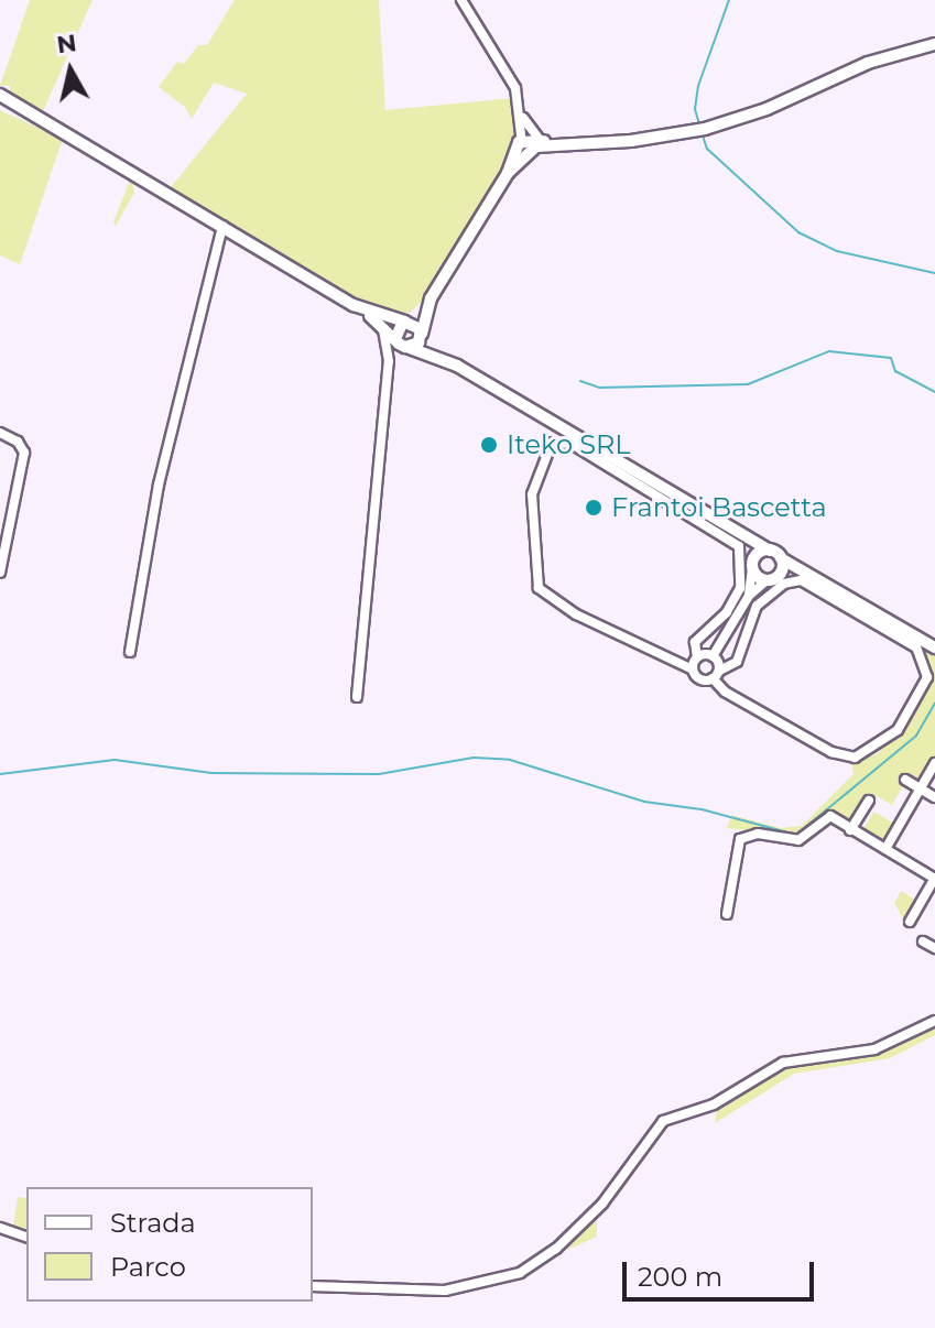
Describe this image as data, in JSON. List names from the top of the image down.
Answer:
{
  "places": ["Iteko SRL", "Frantoi Bascetta"],
  "legend": ["Strada", "Parco"],
  "scale_bar": "200 m",
  "north": "top"
}
